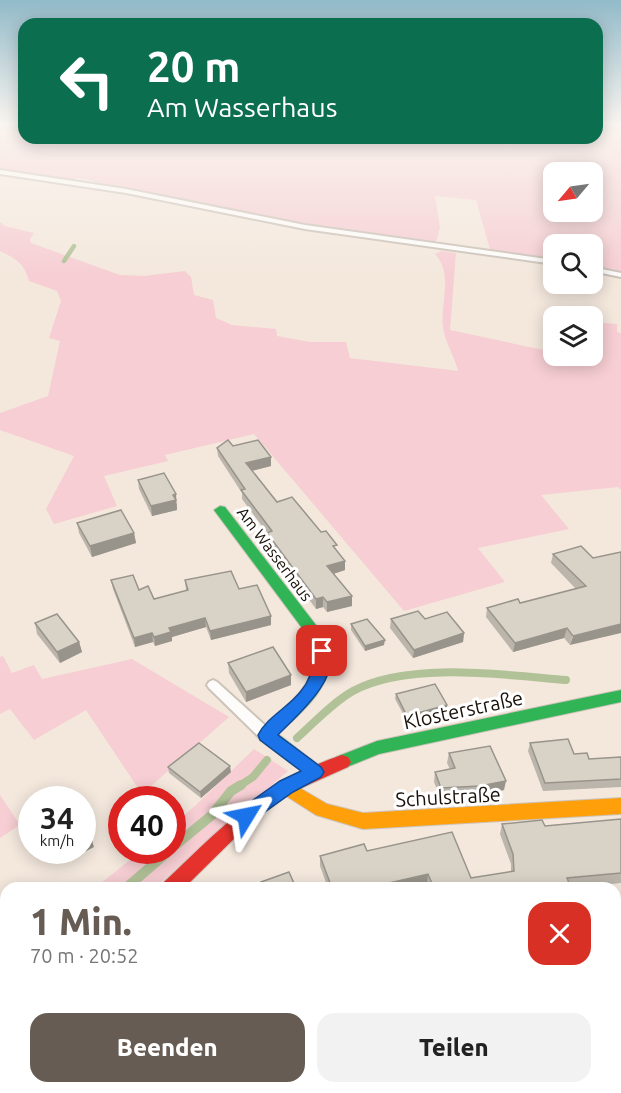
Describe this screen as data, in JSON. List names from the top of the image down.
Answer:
{
  "streets": {
    "street": ["Am Wasserhaus", "Klosterstraße", "Schulstraße"]
  },
  "crossings": [
    ["Klosterstraße", "Schulstraße"]
  ],
  "north": "bottom left",
  "page": {
    "turn": ["20 m", "Am Wasserhaus"],
    "speed": "34 km/h",
    "limit": "40",
    "heading": ["1 Min.", "70 m · 20:52"],
    "buttons": ["Beenden", "Teilen"]
  }
}
